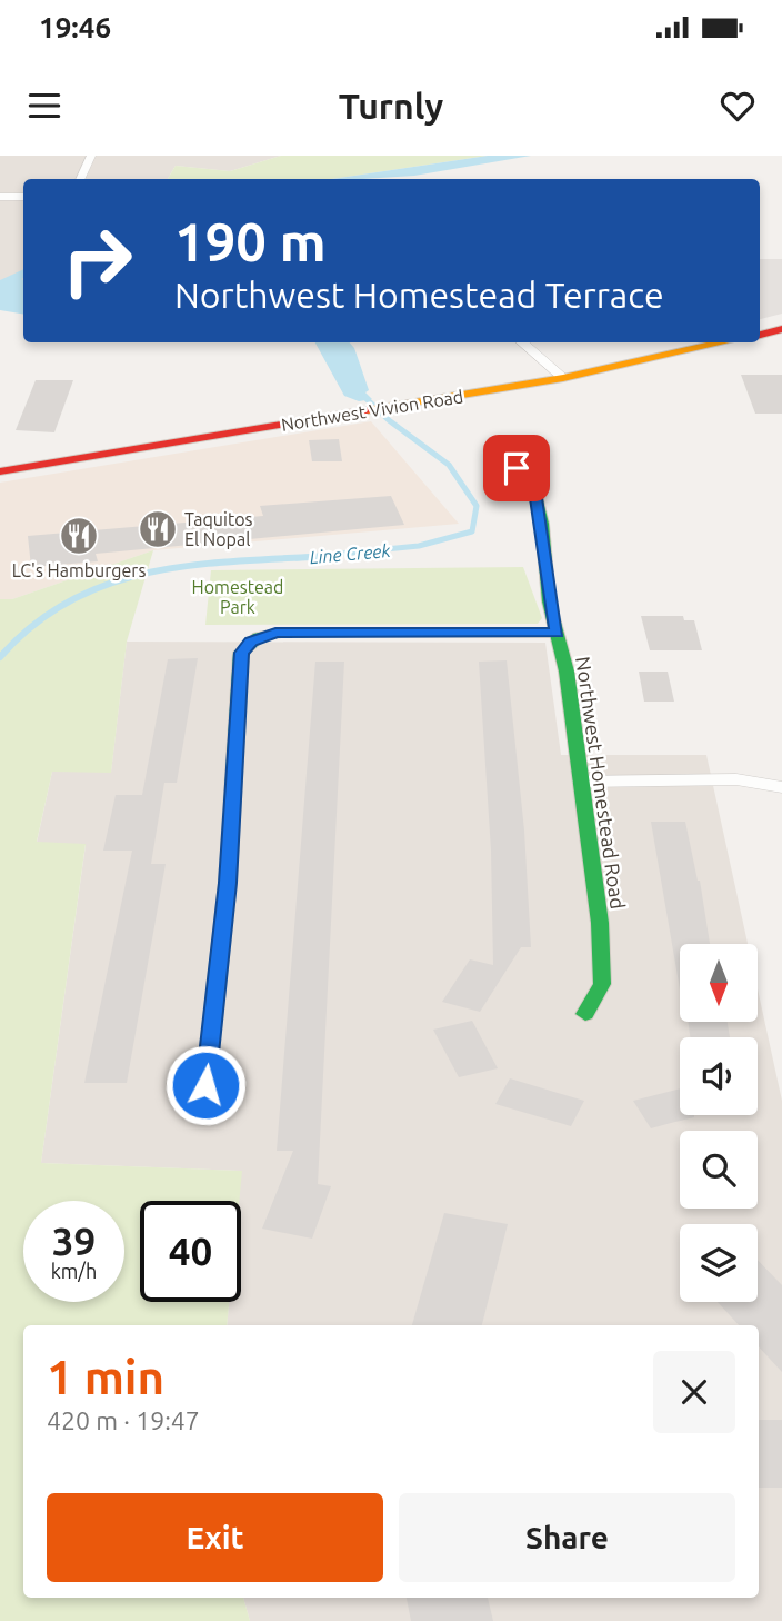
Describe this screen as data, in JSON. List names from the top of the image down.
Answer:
{
  "streets": {
    "street": ["Northwest Vivion Road", "Northwest Homestead Road"]
  },
  "water": ["Line Creek"],
  "parks": ["Homestead Park"],
  "places": {
    "restaurant": ["Taquitos El Nopal", "LC's Hamburgers"]
  },
  "north": "bottom",
  "page": {
    "status": "19:46",
    "header": "Turnly",
    "turn": ["190 m", "Northwest Homestead Terrace"],
    "speed": "39 km/h",
    "limit": "40",
    "heading": ["1 min", "420 m · 19:47"],
    "buttons": ["Exit", "Share"]
  }
}
